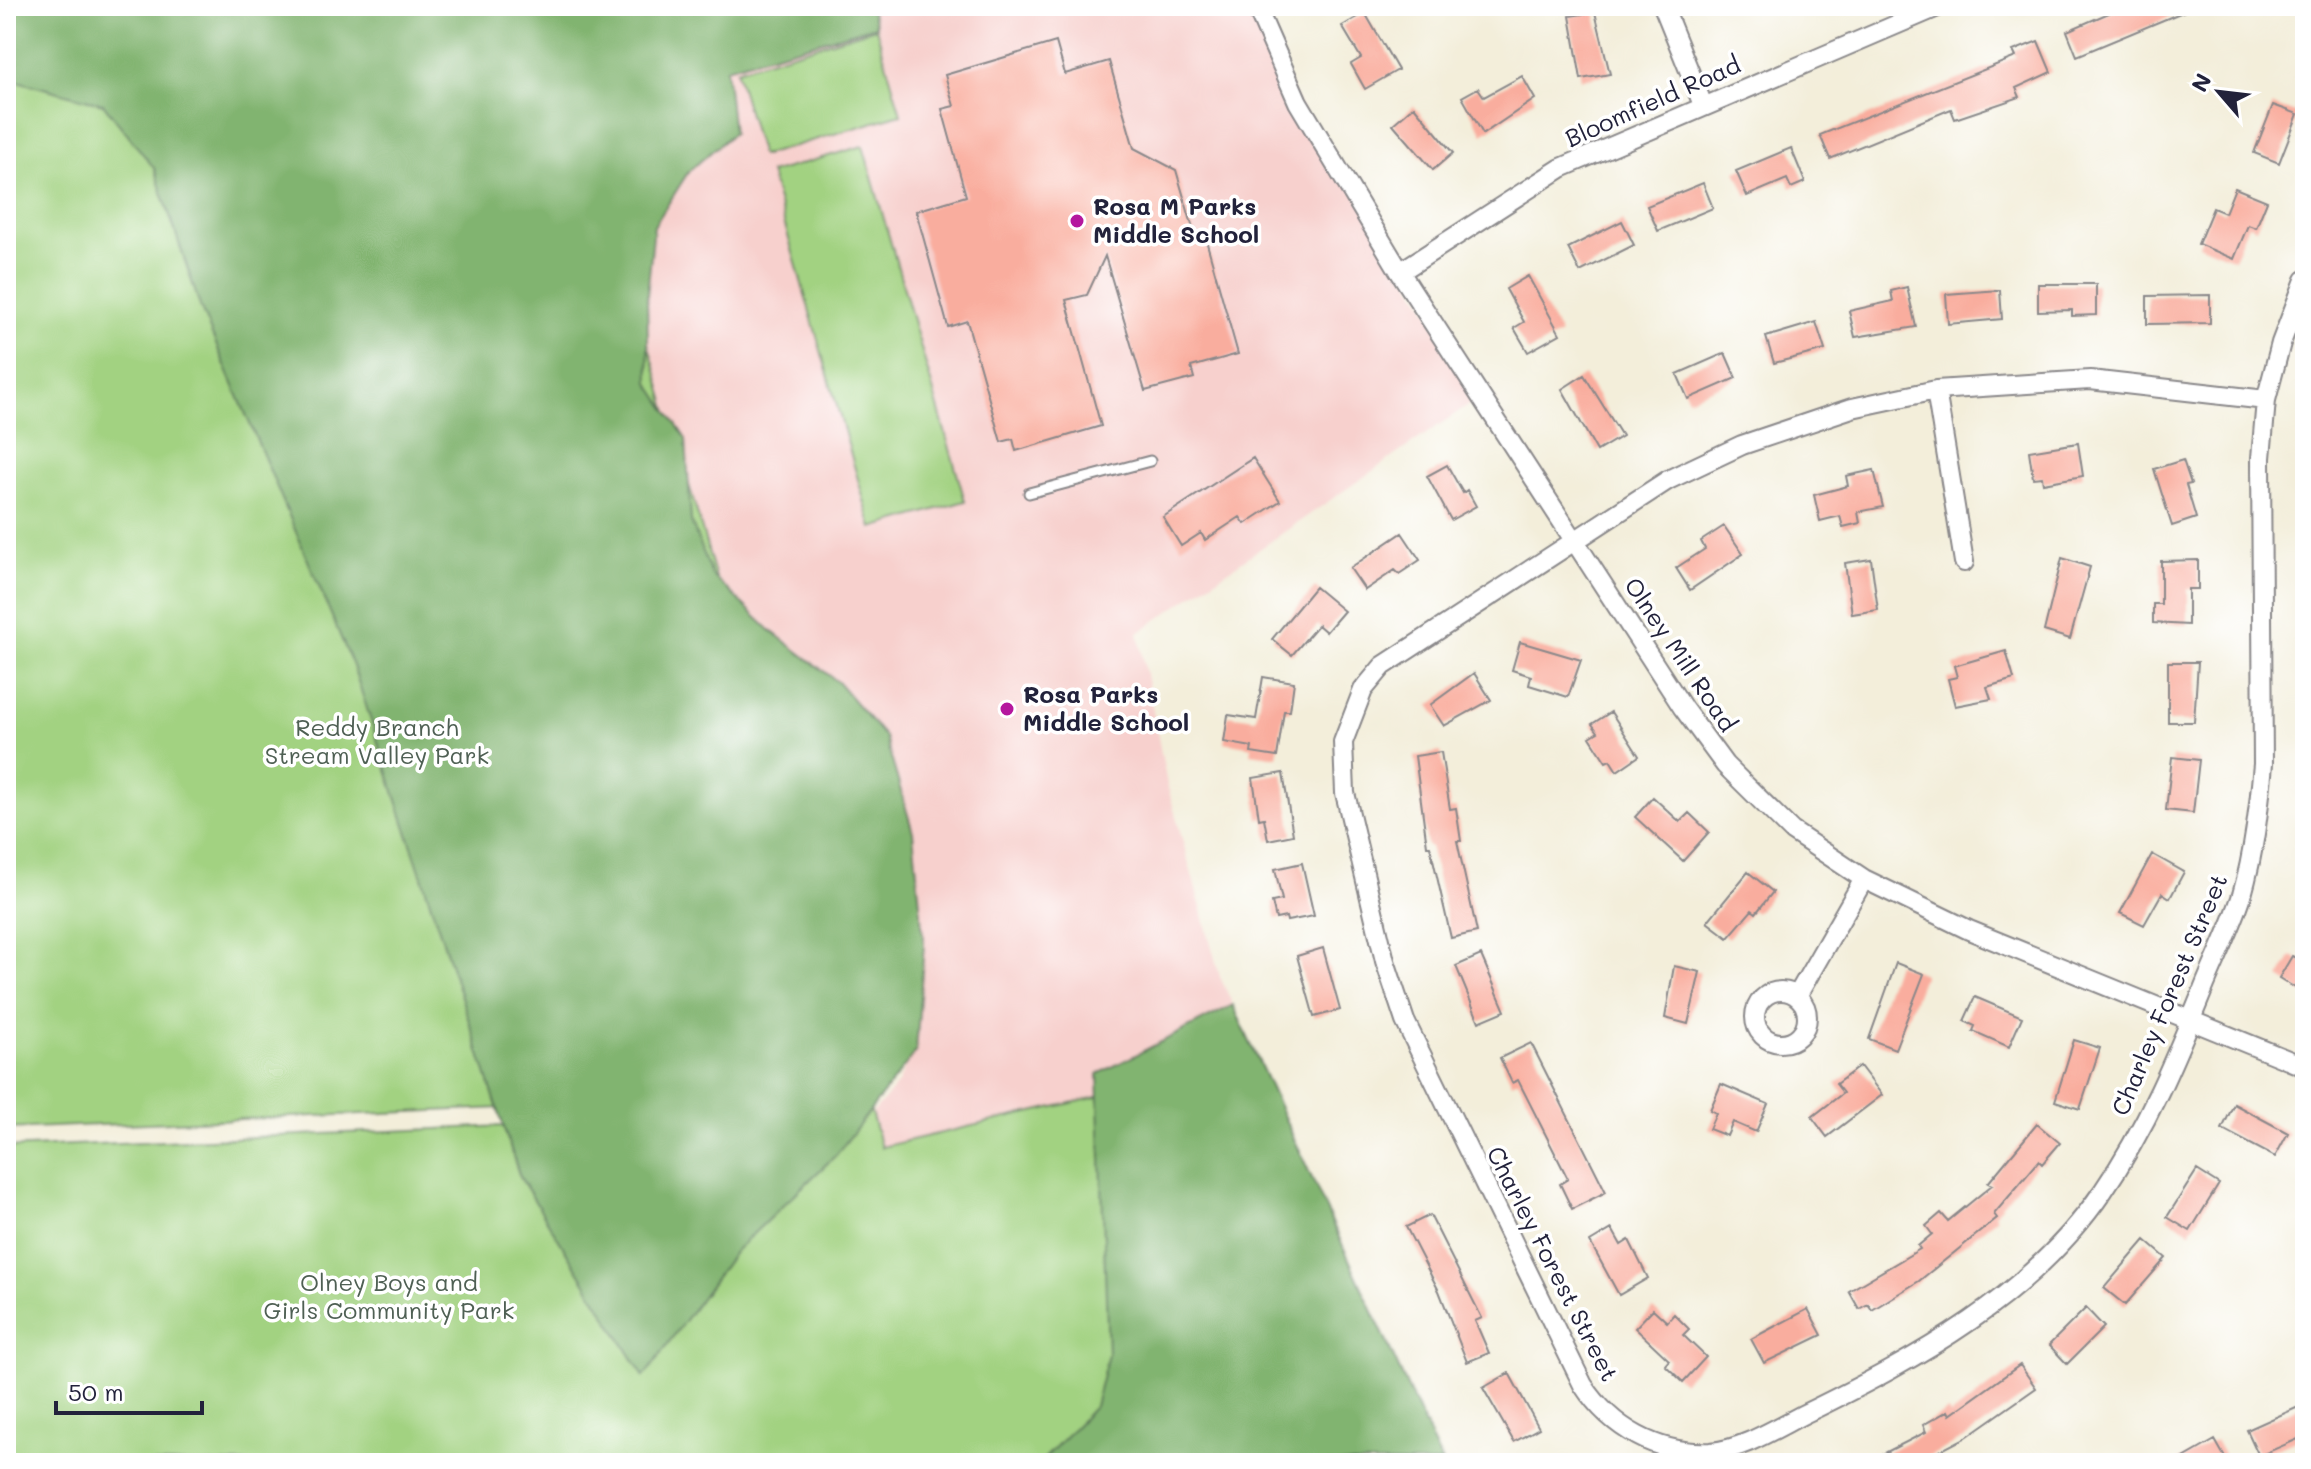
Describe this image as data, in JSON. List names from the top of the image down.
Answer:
{
  "streets": {
    "street": ["Bloomfield Road", "Olney Mill Road", "Charley Forest Street"]
  },
  "crossings": [
    ["Bloomfield Road", "Olney Mill Road"],
    ["Olney Mill Road", "Charley Forest Street"]
  ],
  "parks": ["Reddy Branch Stream Valley Park", "Olney Boys and Girls Community Park"],
  "places": ["Rosa M Parks Middle School", "Rosa Parks Middle School"],
  "scale_bar": "50 m",
  "north": "top left"
}
